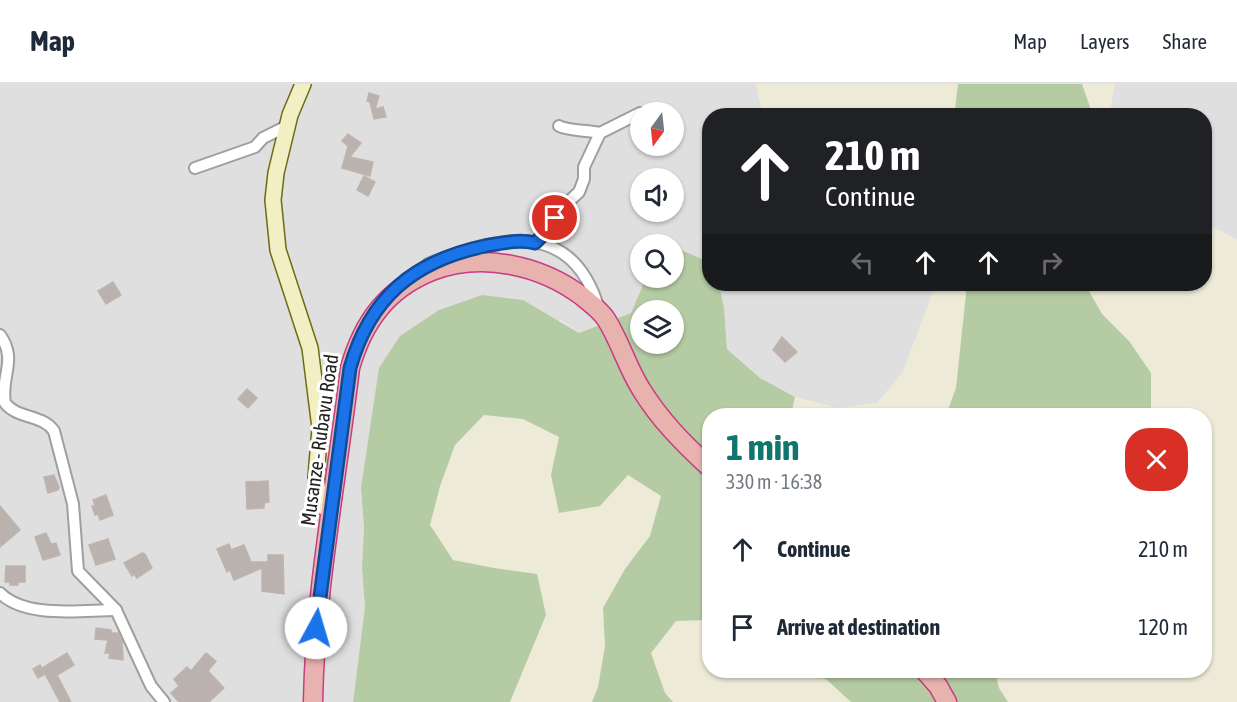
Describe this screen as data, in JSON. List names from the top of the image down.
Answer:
{
  "streets": {
    "highway": ["Musanze - Rubavu Road"]
  },
  "north": "bottom",
  "page": {
    "header": "Map",
    "nav": ["Map", "Layers", "Share"],
    "turn": ["210 m", "Continue"],
    "heading": ["1 min", "330 m · 16:38"],
    "list": [
      {
        "name": "Continue",
        "value": "210 m"
      },
      {
        "name": "Arrive at destination",
        "value": "120 m"
      }
    ]
  }
}
